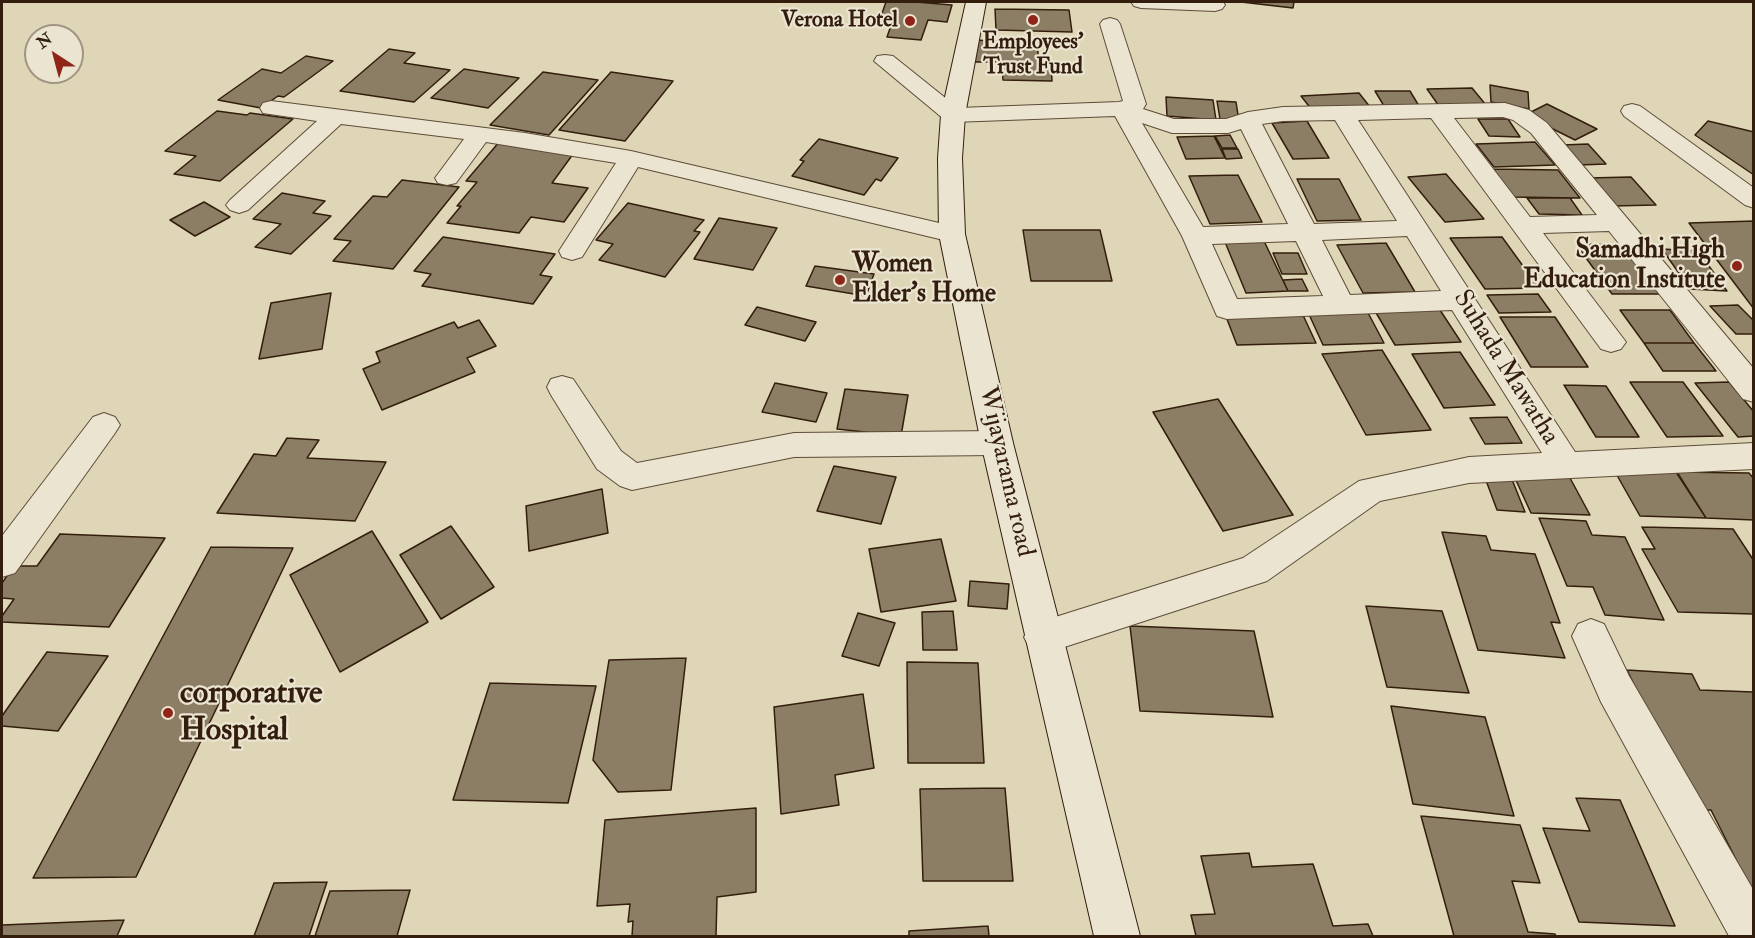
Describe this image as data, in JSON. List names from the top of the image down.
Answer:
{
  "streets": {
    "street": ["Suhada Mawatha", "Wijayarama road"]
  },
  "places": [
    "Employees' Trust Fund",
    "Verona Hotel",
    "Samadhi High Education Institute",
    "Women Elder's Home",
    "corporative Hospital"
  ],
  "north": "top left"
}
